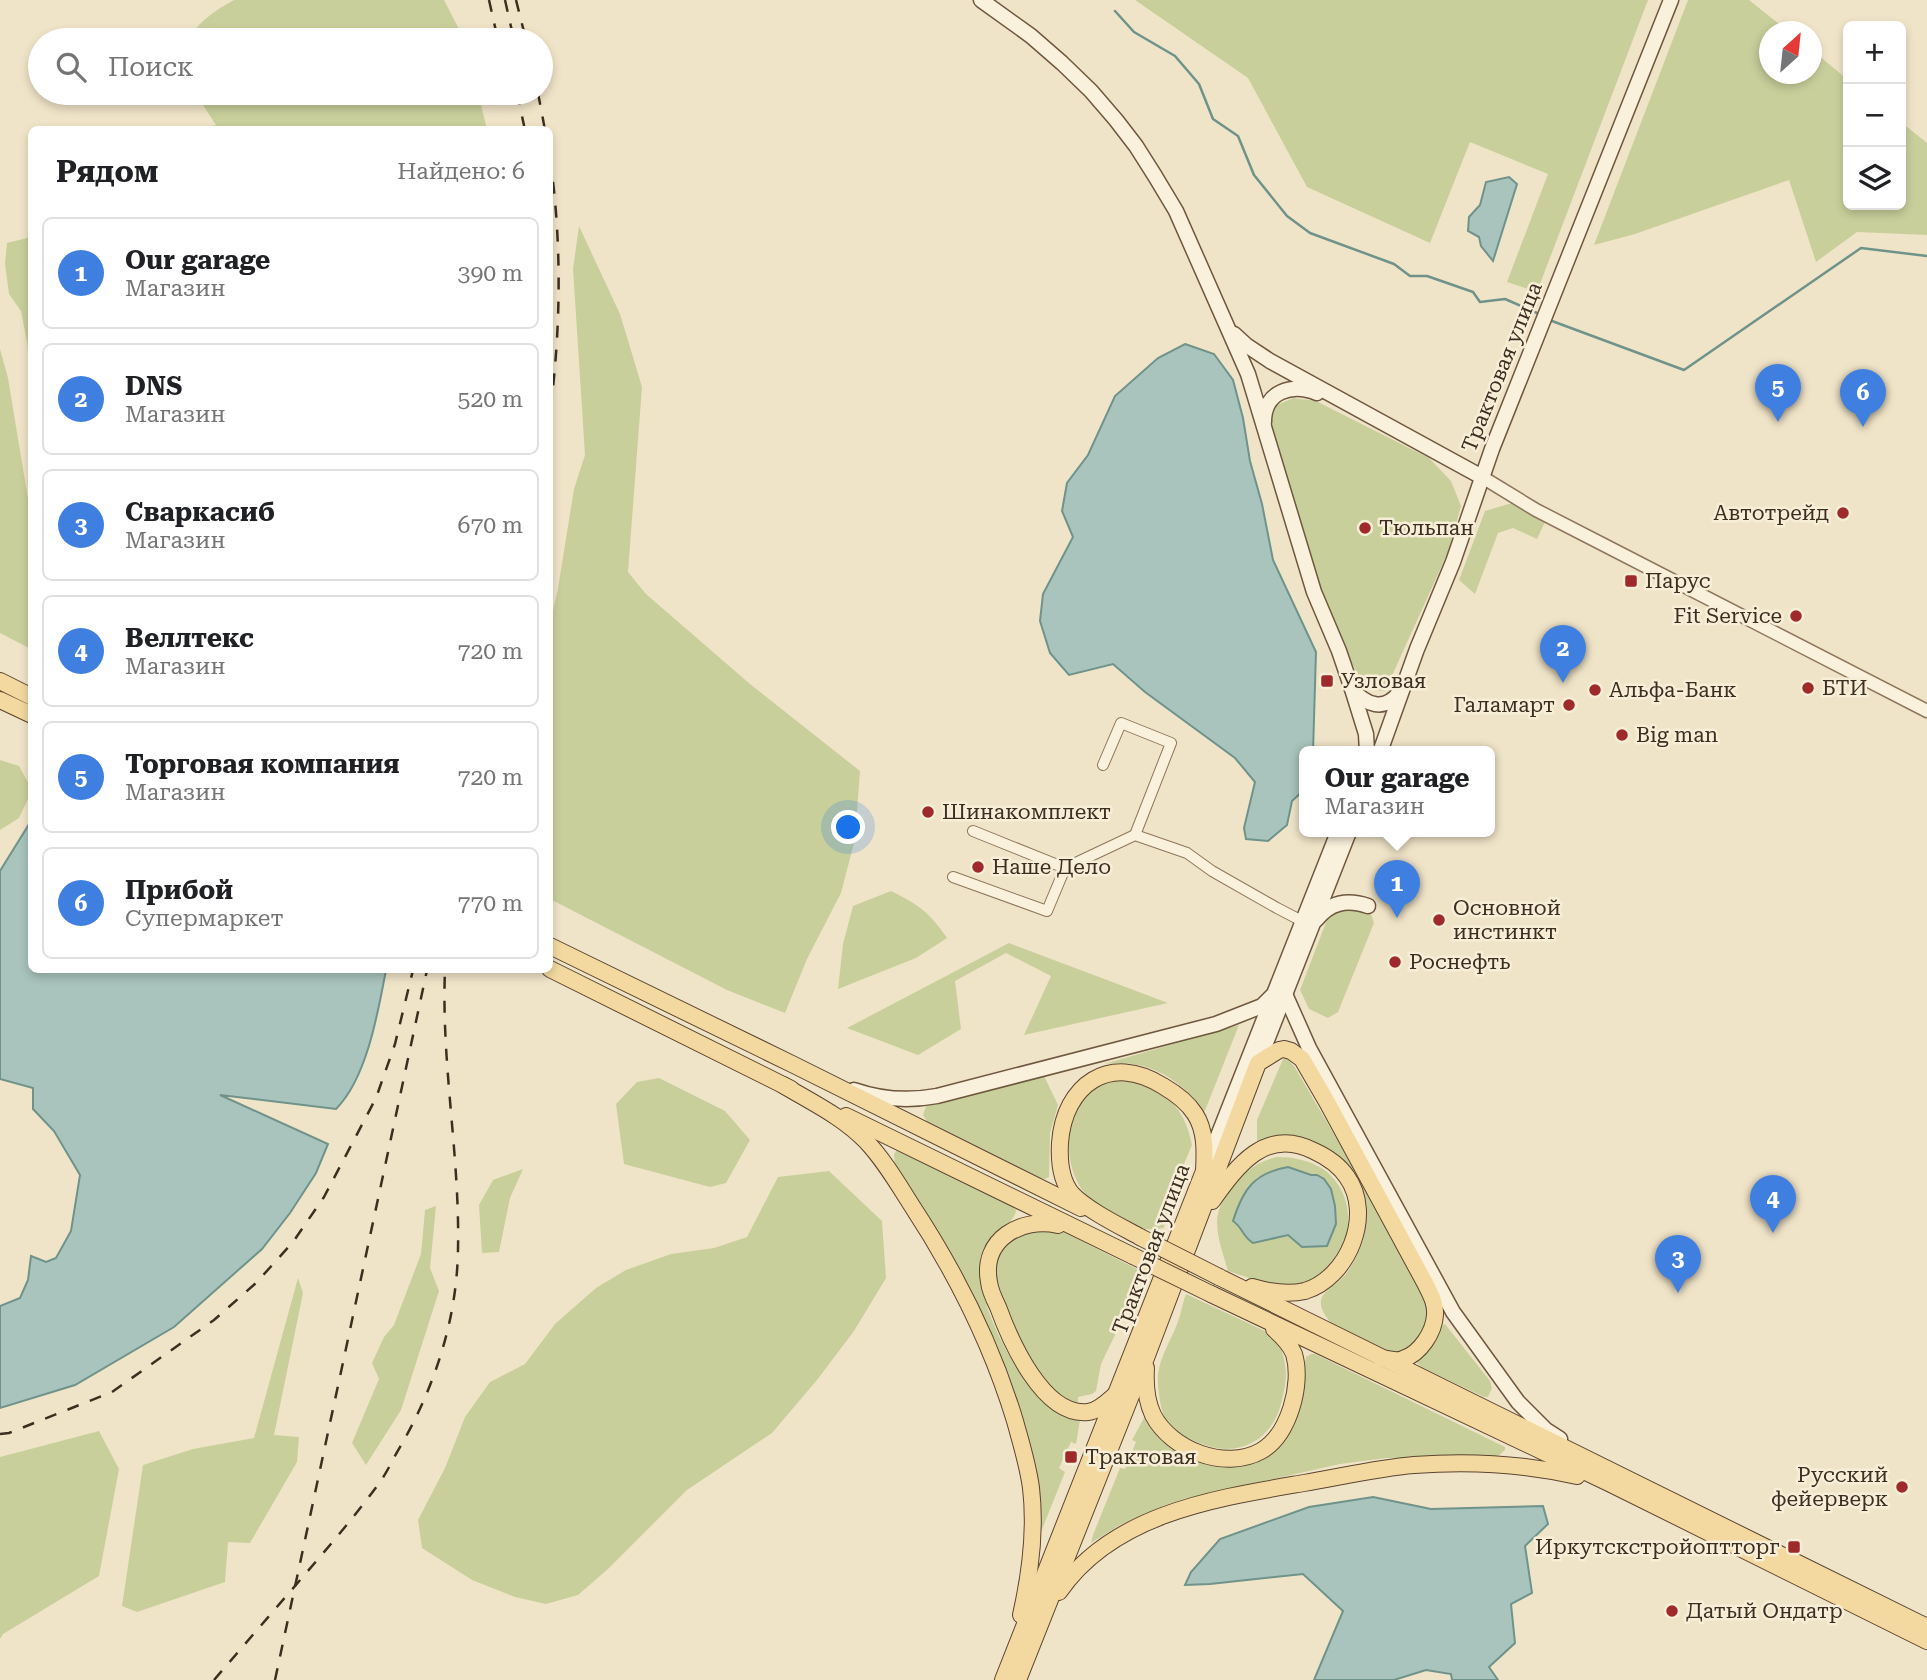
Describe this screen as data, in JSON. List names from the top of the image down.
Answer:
{
  "streets": {
    "main road": ["Трактовая улица"]
  },
  "places": {
    "other": [
      "Автотрейд",
      "Тюльпан",
      "Fit Service",
      "БТИ",
      "Альфа-Банк",
      "Галамарт",
      "Big man",
      "Шинакомплект",
      "Наше Дело",
      "Основной инстинкт",
      "Роснефть",
      "Русский фейерверк",
      "Датый Ондатр"
    ],
    "transit": [
      "Парус",
      "Узловая",
      "Трактовая",
      "Иркутскстройоптторг"
    ]
  },
  "north": "top right",
  "page": {
    "map_buttons": ["+", "−"],
    "search": "Поиск",
    "heading": ["Рядом", "Найдено: 6"],
    "list": [
      {
        "mark": "1",
        "name": "Our garage",
        "note": "Магазин",
        "value": "390 m"
      },
      {
        "mark": "2",
        "name": "DNS",
        "note": "Магазин",
        "value": "520 m"
      },
      {
        "mark": "3",
        "name": "Сваркаcиб",
        "note": "Магазин",
        "value": "670 m"
      },
      {
        "mark": "4",
        "name": "Веллтекс",
        "note": "Магазин",
        "value": "720 m"
      },
      {
        "mark": "5",
        "name": "Торговая компания",
        "note": "Магазин",
        "value": "720 m"
      },
      {
        "mark": "6",
        "name": "Прибой",
        "note": "Супермаркет",
        "value": "770 m"
      }
    ],
    "pins": [
      "5",
      "6",
      "2",
      "1",
      "4",
      "3"
    ],
    "popup": ["Our garage", "Магазин"]
  }
}
